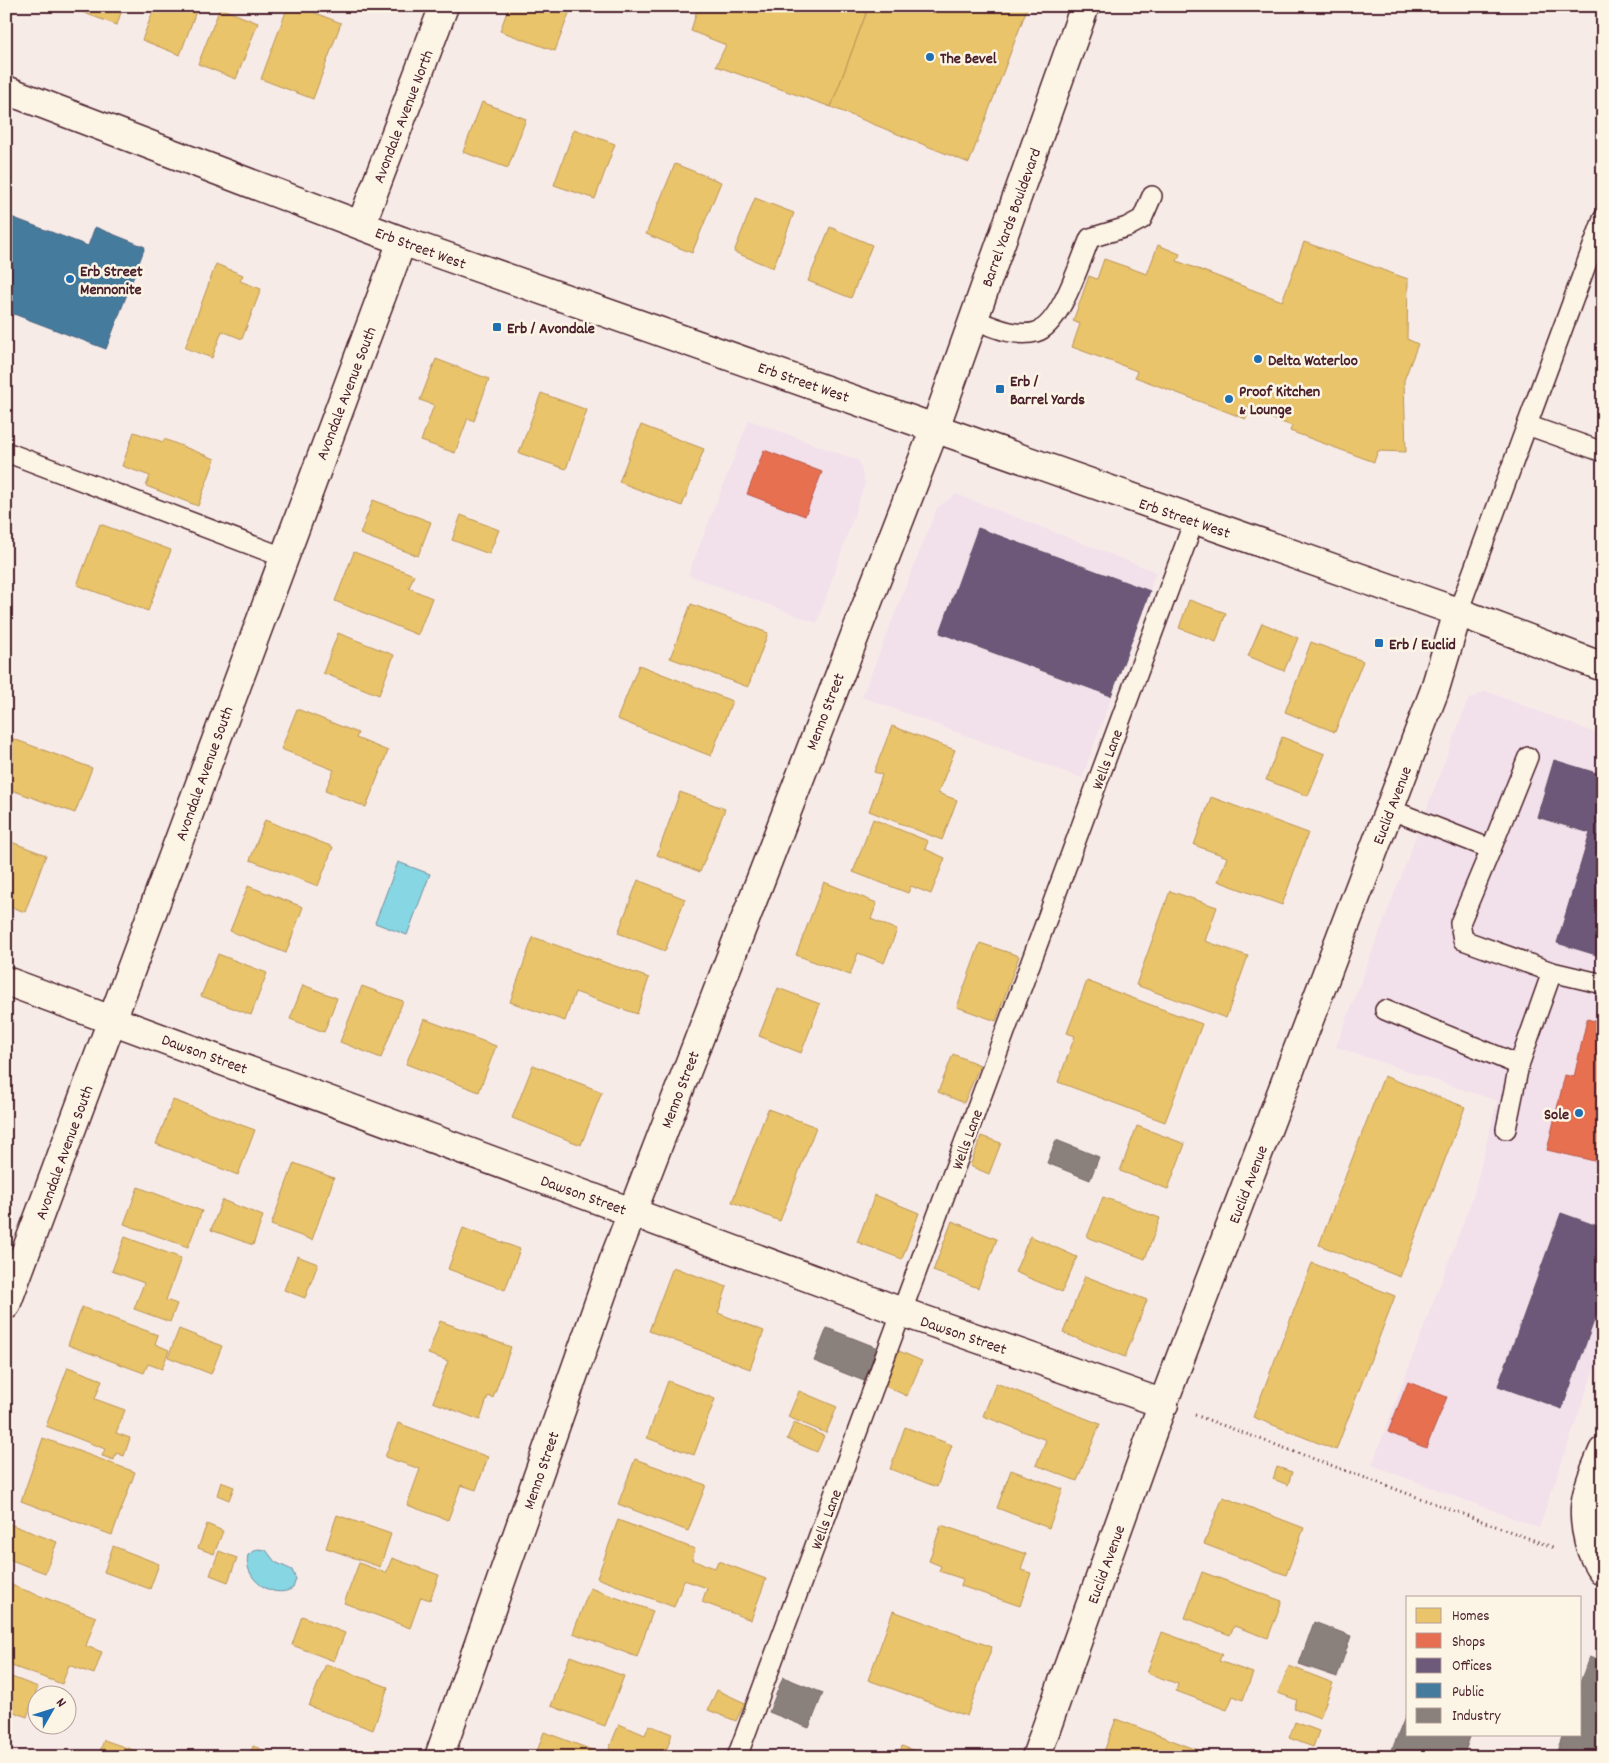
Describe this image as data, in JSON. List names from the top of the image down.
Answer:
{
  "streets": {
    "street": [
      "Avondale Avenue North",
      "Barrel Yards Bouldevard",
      "Erb Street West",
      "Avondale Avenue South",
      "Menno Street",
      "Euclid Avenue",
      "Dawson Street"
    ],
    "lane": ["Wells Lane"]
  },
  "crossings": [
    ["Avondale Avenue North", "Erb Street West"],
    ["Barrel Yards Bouldevard", "Erb Street West"],
    ["Barrel Yards Bouldevard", "Menno Street"],
    ["Erb Street West", "Avondale Avenue South"],
    ["Erb Street West", "Menno Street"],
    ["Erb Street West", "Wells Lane"],
    ["Erb Street West", "Euclid Avenue"],
    ["Avondale Avenue South", "Dawson Street"],
    ["Menno Street", "Dawson Street"],
    ["Wells Lane", "Dawson Street"],
    ["Euclid Avenue", "Dawson Street"]
  ],
  "places": {
    "other": [
      "The Bevel",
      "Erb Street Mennonite",
      "Delta Waterloo",
      "Proof Kitchen & Lounge",
      "Sole"
    ],
    "transit": ["Erb / Avondale", "Erb / Barrel Yards", "Erb / Euclid"]
  },
  "legend": [
    "Homes",
    "Shops",
    "Offices",
    "Public",
    "Industry"
  ],
  "north": "top right"
}
